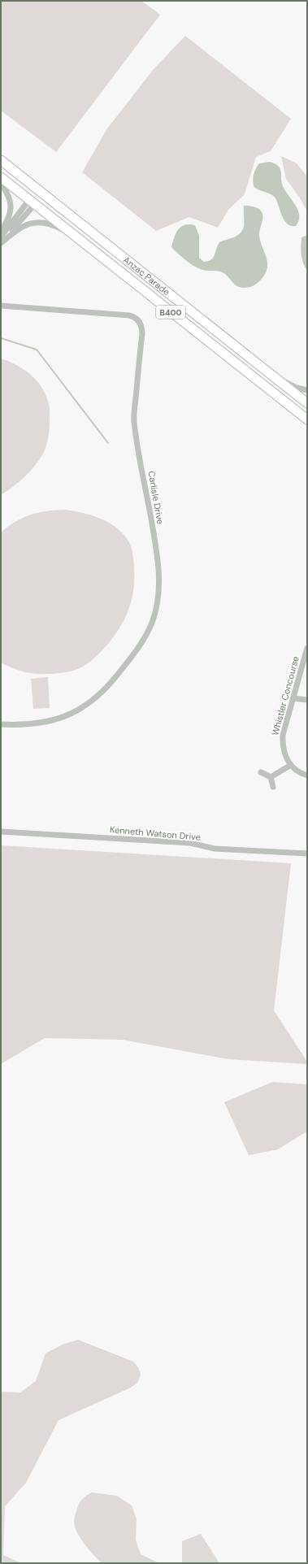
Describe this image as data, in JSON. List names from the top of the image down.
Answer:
{
  "streets": {
    "main road": ["Anzac Parade", "B400"],
    "street": ["Carlisle Drive", "Whistler Concourse", "Kenneth Watson Drive"]
  }
}
